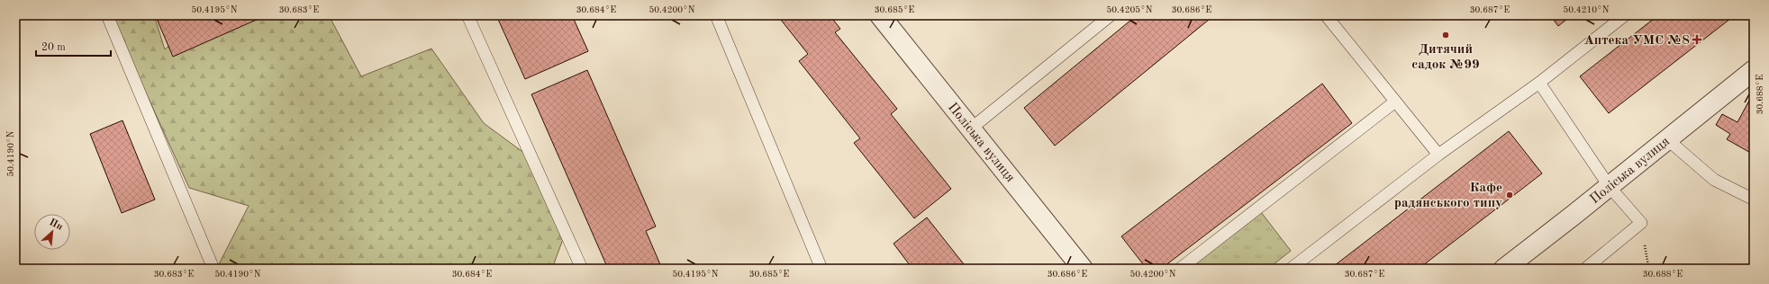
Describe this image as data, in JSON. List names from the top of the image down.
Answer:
{
  "streets": {
    "street": ["Поліська вулиця"]
  },
  "places": {
    "other": ["Дитячий садок №99", "Кафе радянського типу"],
    "health": ["Аптека УМС №8"]
  },
  "scale_bar": "20 m",
  "north": "top right",
  "coordinates": [
    "50.4195°N",
    "30.683°E",
    "30.684°E",
    "50.4200°N",
    "30.685°E",
    "50.4205°N",
    "30.686°E",
    "30.687°E",
    "50.4210°N",
    "30.688°E",
    "50.4190°N"
  ]
}
